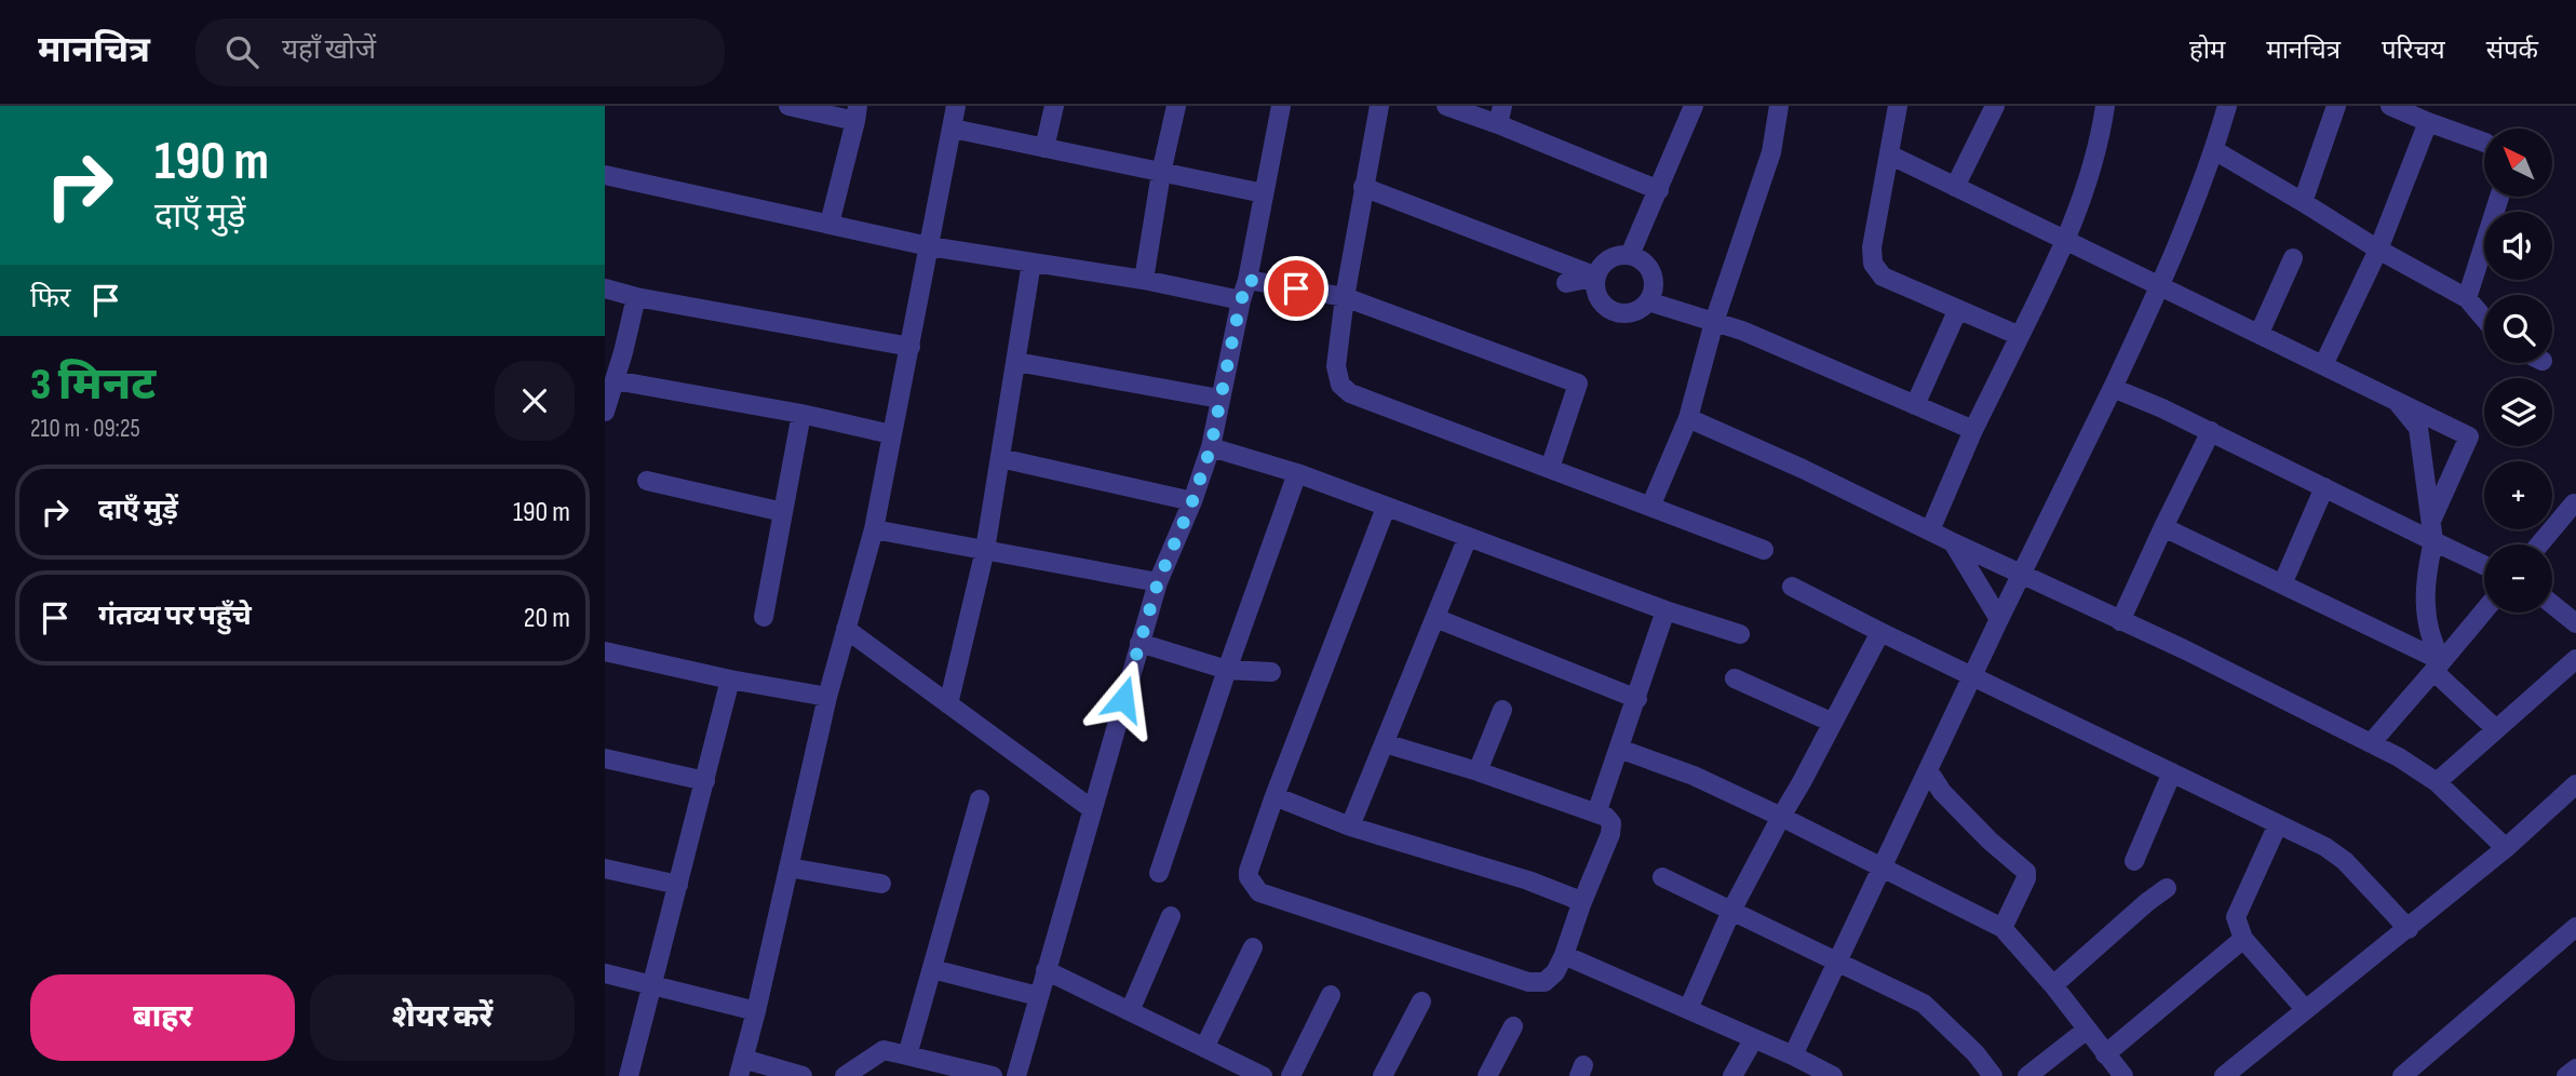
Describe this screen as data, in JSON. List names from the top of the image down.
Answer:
{
  "north": "top left",
  "page": {
    "header": "मानचित्र",
    "search": "यहाँ खोजें",
    "nav": [
      "होम",
      "मानचित्र",
      "परिचय",
      "संपर्क"
    ],
    "turn": ["190 m", "दाएँ मुड़ें"],
    "map_buttons": ["+", "−"],
    "then": "फिर",
    "heading": ["3 मिनट", "210 m · 09:25"],
    "list": [
      {
        "name": "दाएँ मुड़ें",
        "value": "190 m"
      },
      {
        "name": "गंतव्य पर पहुँचे",
        "value": "20 m"
      }
    ],
    "buttons": ["बाहर", "शेयर करें"]
  }
}
